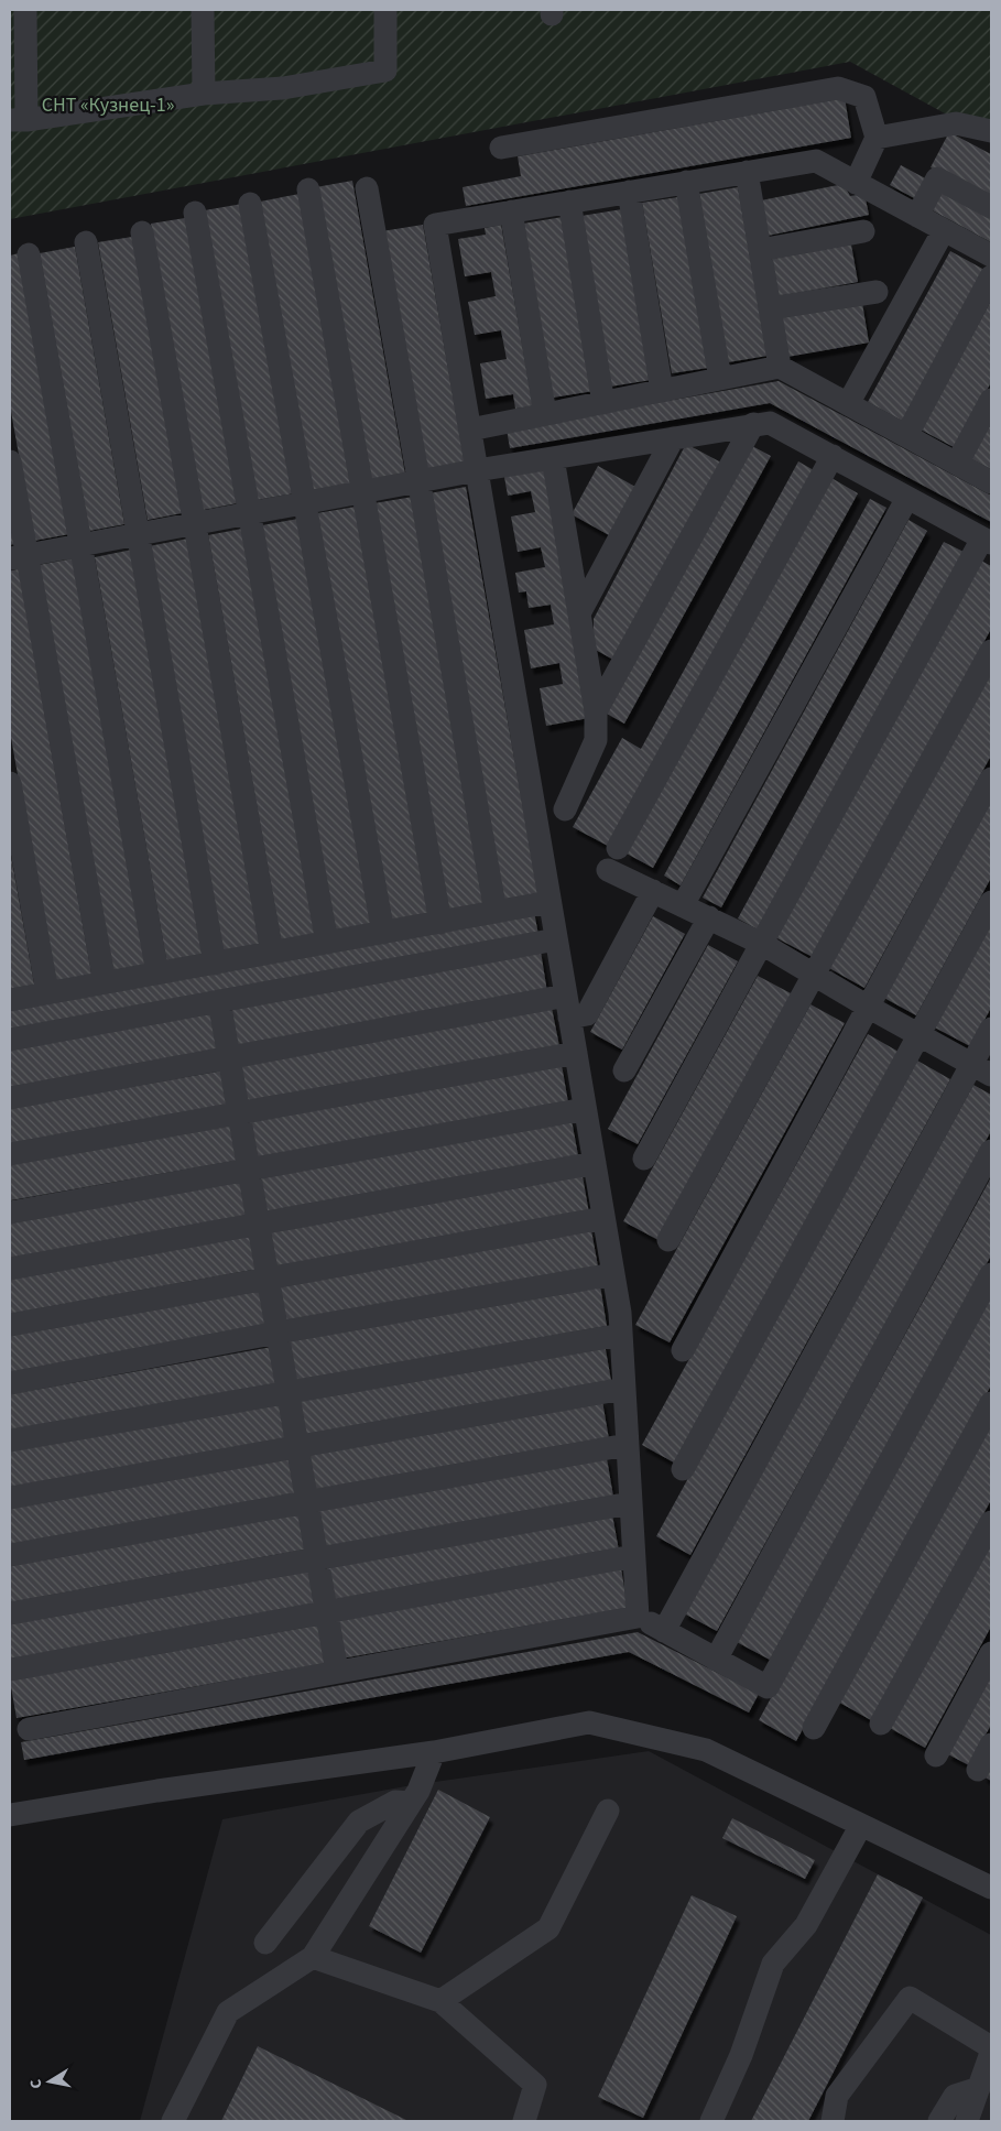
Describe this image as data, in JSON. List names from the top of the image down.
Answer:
{
  "parks": ["СНТ «Кузнец-1»"],
  "north": "left"
}
